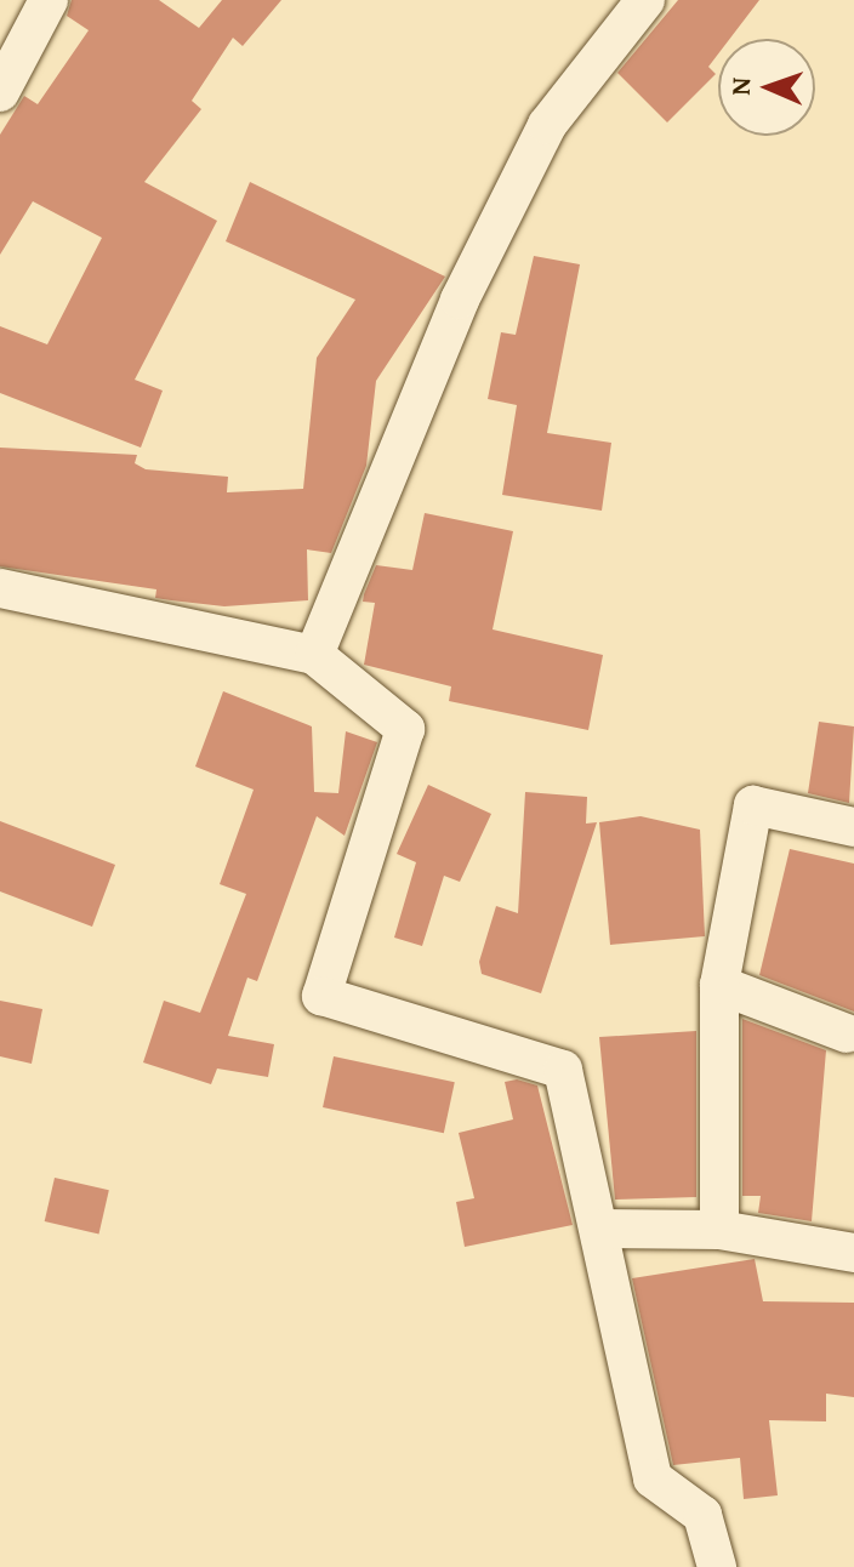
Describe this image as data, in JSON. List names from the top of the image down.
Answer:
{
  "north": "left"
}
